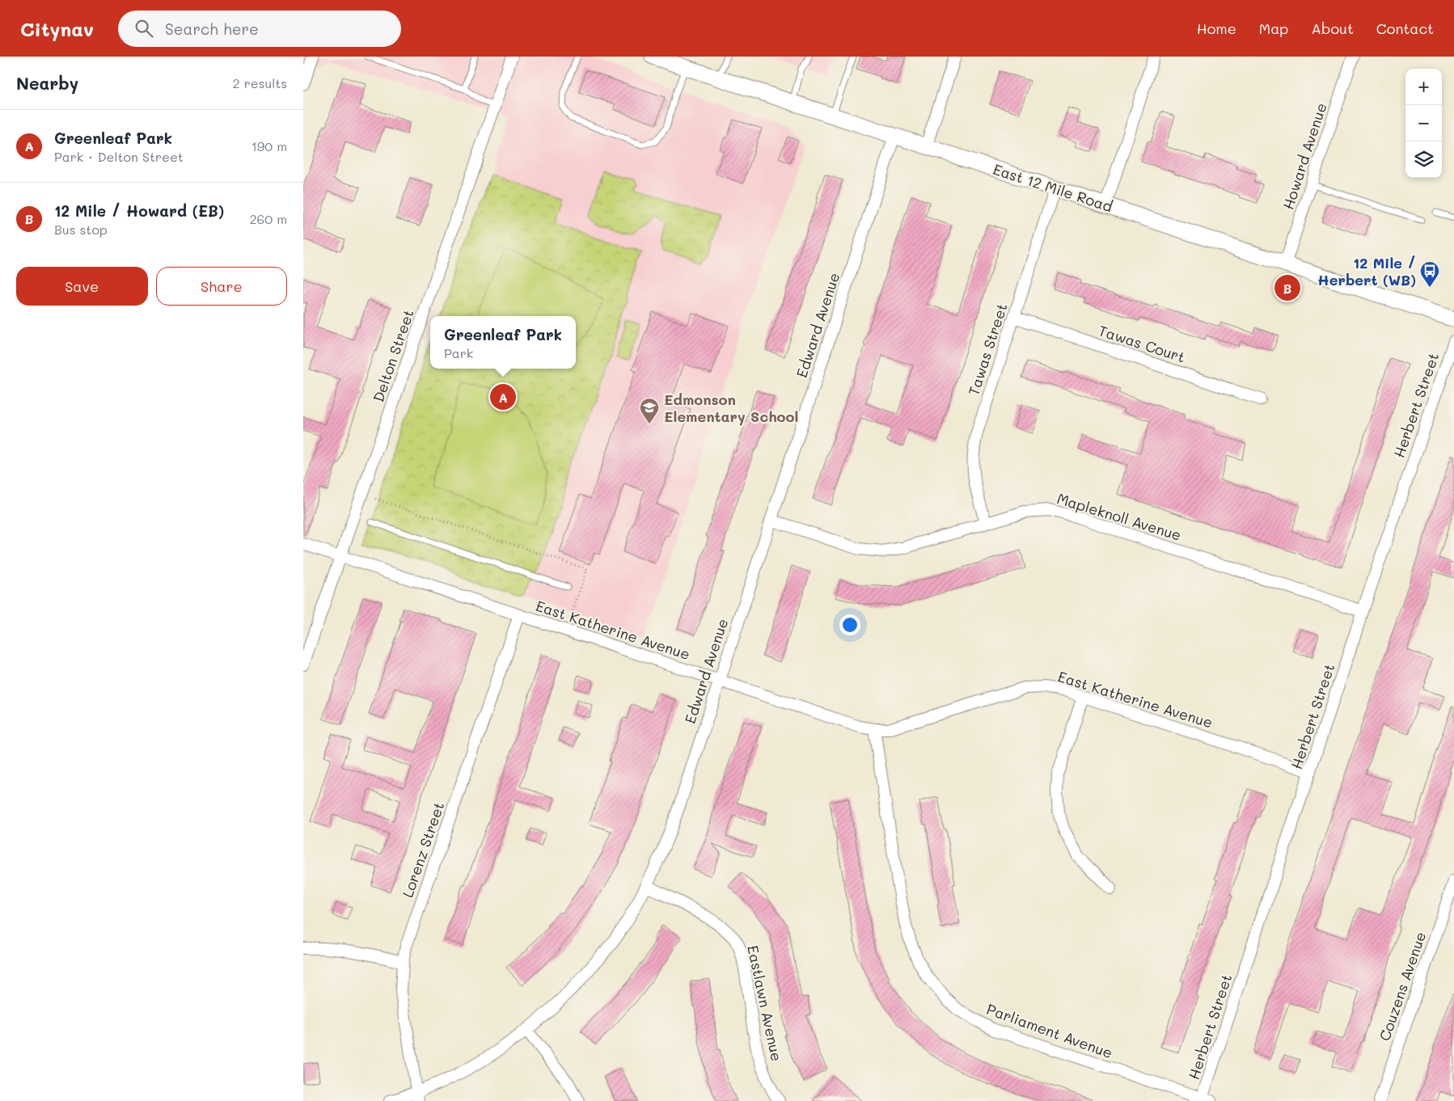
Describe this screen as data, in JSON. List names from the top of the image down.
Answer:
{
  "streets": {
    "main road": ["East 12 Mile Road"],
    "street": [
      "Howard Avenue",
      "Edward Avenue",
      "Tawas Court",
      "Tawas Street",
      "Delton Street",
      "Herbert Street",
      "Mapleknoll Avenue",
      "East Katherine Avenue",
      "Lorenz Street",
      "Couzens Avenue",
      "Eastlawn Avenue",
      "Parliament Avenue"
    ]
  },
  "crossings": [
    ["Howard Avenue", "East 12 Mile Road"],
    ["East 12 Mile Road", "Edward Avenue"],
    ["East 12 Mile Road", "Tawas Street"],
    ["Edward Avenue", "Mapleknoll Avenue"],
    ["Edward Avenue", "East Katherine Avenue"],
    ["Edward Avenue", "Lorenz Street"],
    ["Edward Avenue", "Eastlawn Avenue"],
    ["Tawas Court", "Tawas Street"],
    ["Tawas Street", "Mapleknoll Avenue"],
    ["Delton Street", "East Katherine Avenue"],
    ["Herbert Street", "Mapleknoll Avenue"],
    ["Herbert Street", "East Katherine Avenue"],
    ["Herbert Street", "Parliament Avenue"],
    ["East Katherine Avenue", "Lorenz Street"],
    ["East Katherine Avenue", "Parliament Avenue"]
  ],
  "places": {
    "bus stop": ["12 Mile / Herbert (WB)"],
    "school or university": ["Edmonson Elementary School"]
  },
  "page": {
    "header": "Citynav",
    "search": "Search here",
    "nav": [
      "Home",
      "Map",
      "About",
      "Contact"
    ],
    "heading": ["Nearby", "2 results"],
    "map_buttons": ["+", "−"],
    "list": [
      {
        "mark": "A",
        "name": "Greenleaf Park",
        "note": "Park · Delton Street",
        "value": "190 m"
      },
      {
        "mark": "B",
        "name": "12 Mile / Howard (EB)",
        "note": "Bus stop",
        "value": "260 m"
      }
    ],
    "buttons": ["Save", "Share"],
    "pins": ["B", "A"],
    "popup": ["Greenleaf Park", "Park"]
  }
}
